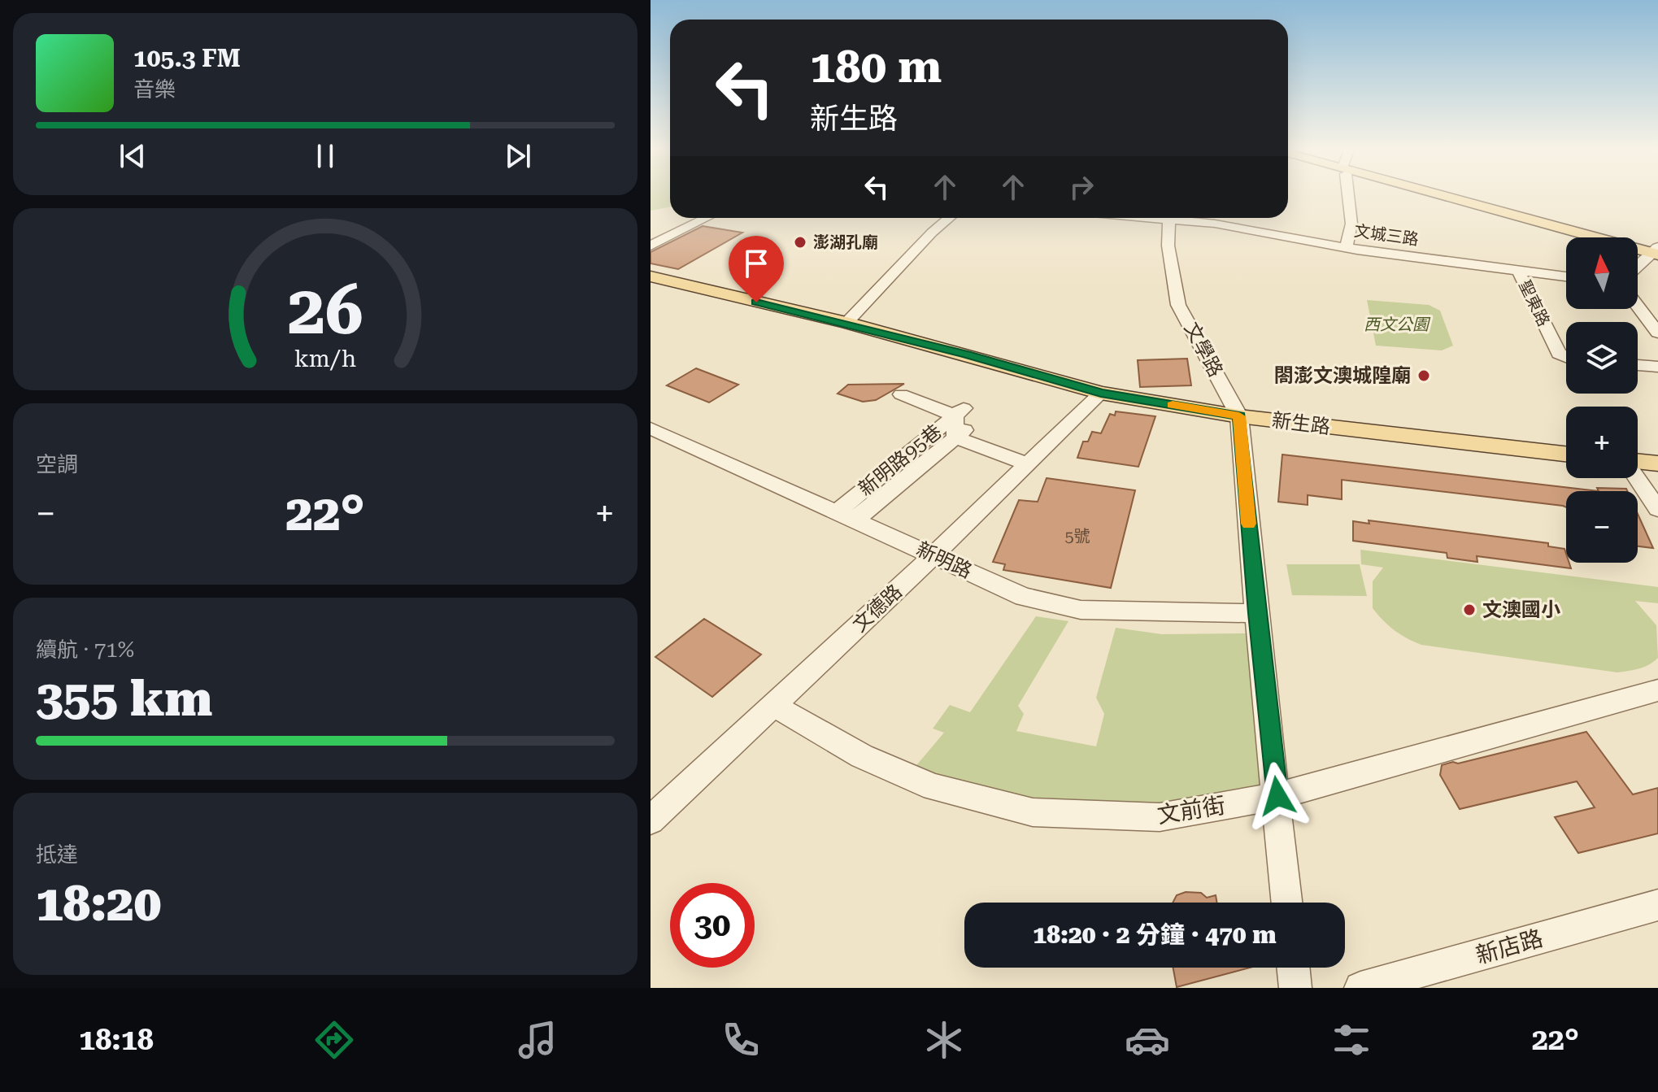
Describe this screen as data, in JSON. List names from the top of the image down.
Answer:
{
  "streets": {
    "main road": ["新生路"],
    "street": [
      "文城三路",
      "聖東路",
      "文學路",
      "新明路95巷",
      "新明路",
      "文德路",
      "文前街",
      "新店路"
    ]
  },
  "crossings": [
    ["文城三路", "聖東路"],
    ["文學路", "新生路"],
    ["文學路", "新明路"],
    ["文學路", "文前街"],
    ["新生路", "文德路"],
    ["新明路95巷", "新明路"],
    ["新明路", "文德路"],
    ["文德路", "文前街"]
  ],
  "parks": ["西文公園"],
  "places": ["澎湖孔廟", "閤澎文澳城隍廟", "文澳國小"],
  "house_numbers": ["5號"],
  "north": "top",
  "page": {
    "turn": ["180 m", "新生路"],
    "song": ["105.3 FM", "音樂"],
    "map_buttons": ["+", "−"],
    "tile": [
      "空調",
      ["續航 · 71%", "355 km"],
      ["抵達", "18:20"]
    ],
    "heat": ["−", "22°", "+"],
    "limit": "30",
    "trip": "18:20 · 2 分鐘 · 470 m",
    "tabs": ["18:18", "22°"],
    "gauge": ["26", "km/h"]
  }
}
